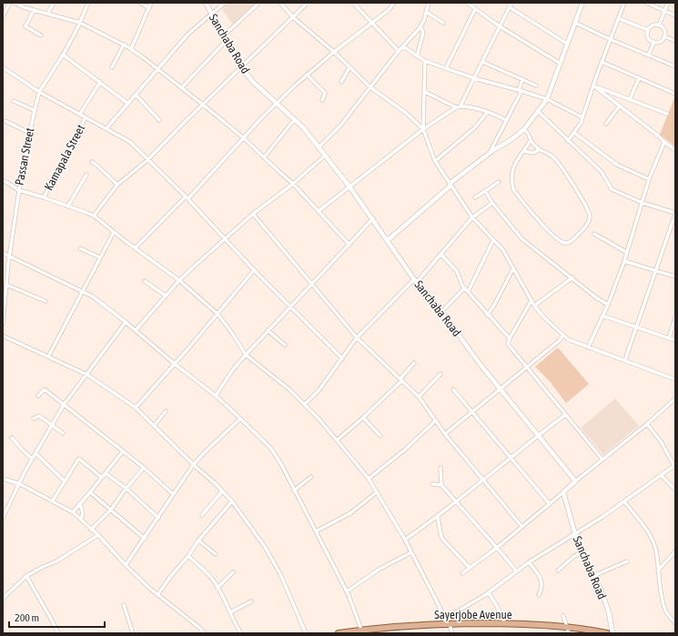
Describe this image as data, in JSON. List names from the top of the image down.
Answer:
{
  "streets": {
    "main road": ["Sayerjobe Avenue"],
    "street": ["Sanchaba Road", "Passan Street", "Kamapala Street"]
  },
  "crossings": [
    ["Passan Street", "Kamapala Street"]
  ],
  "scale_bar": "200 m"
}
